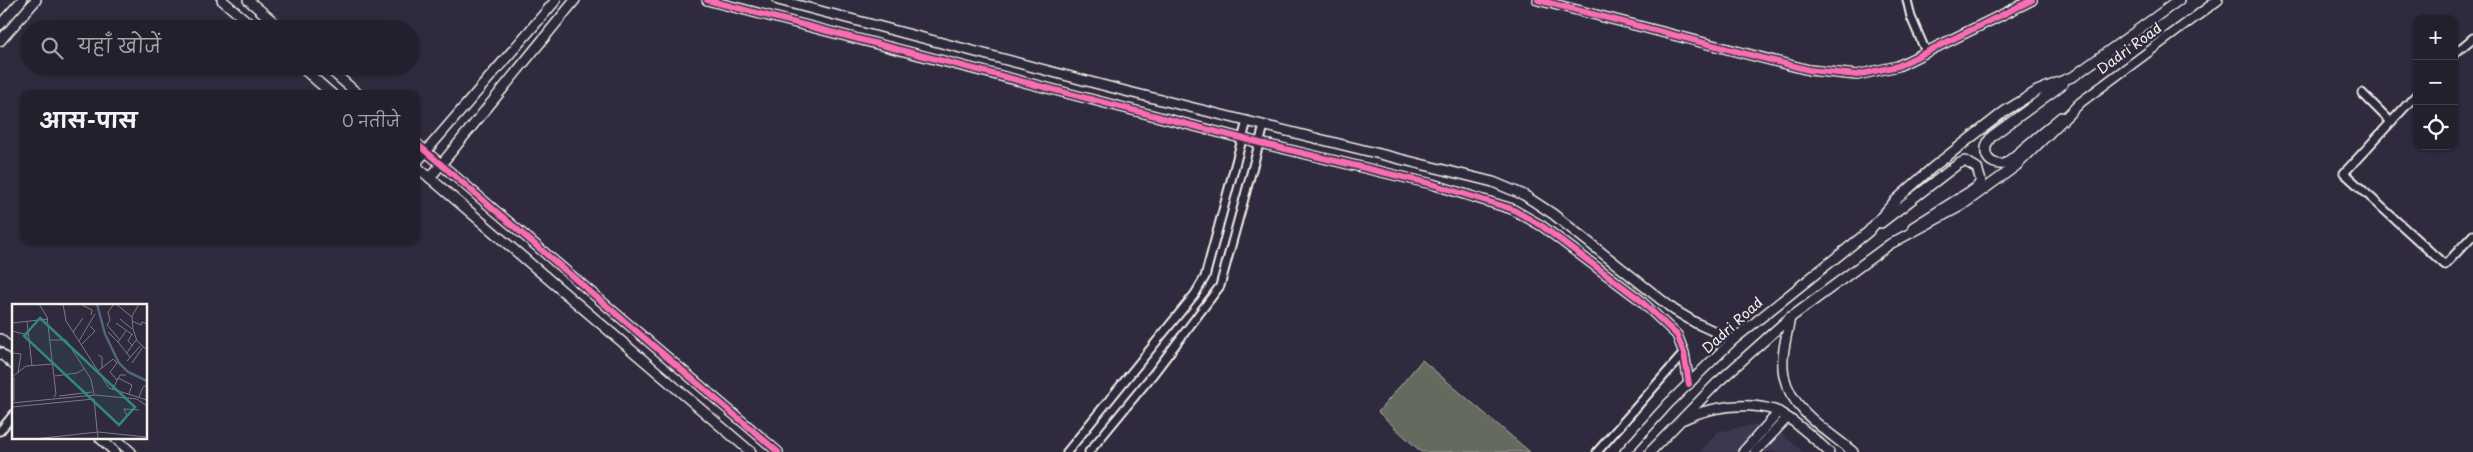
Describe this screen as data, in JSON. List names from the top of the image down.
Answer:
{
  "streets": {
    "street": ["Dadri Road"]
  },
  "page": {
    "map_buttons": ["+", "−"],
    "search": "यहाँ खोजें",
    "heading": ["आस-पास", "0 नतीजे"]
  }
}
